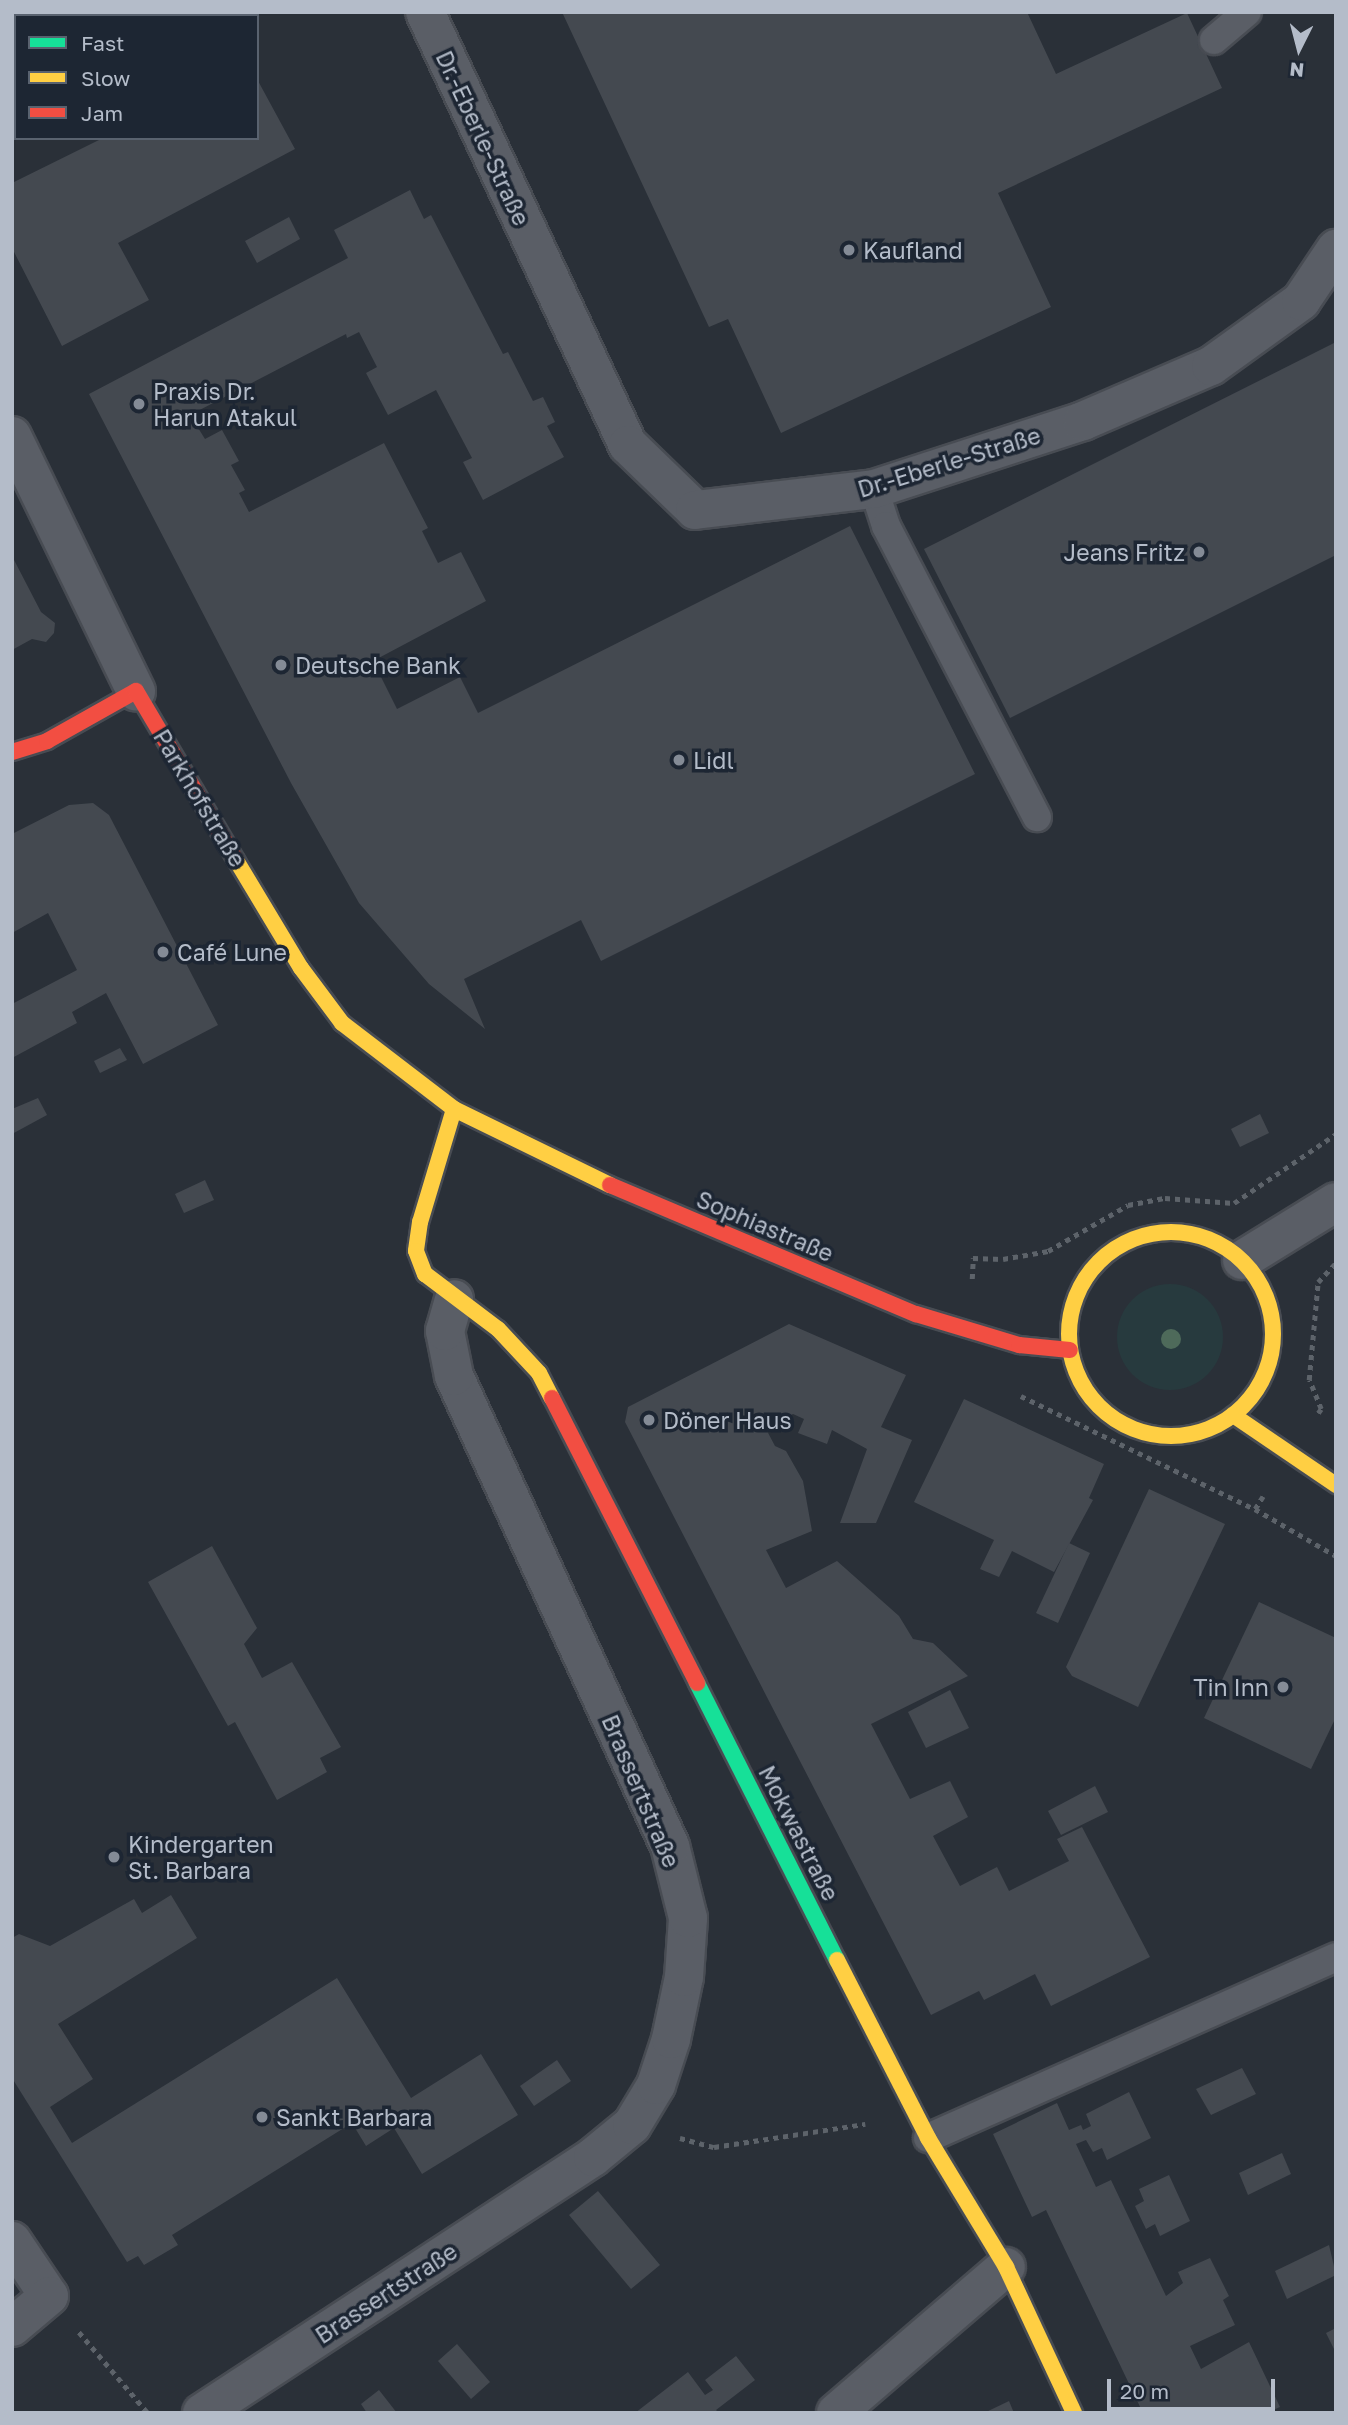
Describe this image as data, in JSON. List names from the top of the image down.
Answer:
{
  "streets": {
    "street": [
      "Dr.-Eberle-Straße",
      "Parkhofstraße",
      "Sophiastraße",
      "Brassertstraße",
      "Mokwastraße"
    ]
  },
  "crossings": [
    ["Parkhofstraße", "Sophiastraße"],
    ["Brassertstraße", "Mokwastraße"]
  ],
  "places": [
    "Kaufland",
    "Praxis Dr. Harun Atakul",
    "Jeans Fritz",
    "Deutsche Bank",
    "Lidl",
    "Café Lune",
    "Döner Haus",
    "Tin Inn",
    "Kindergarten St. Barbara",
    "Sankt Barbara"
  ],
  "legend": ["Fast", "Slow", "Jam"],
  "scale_bar": "20 m",
  "north": "bottom"
}
